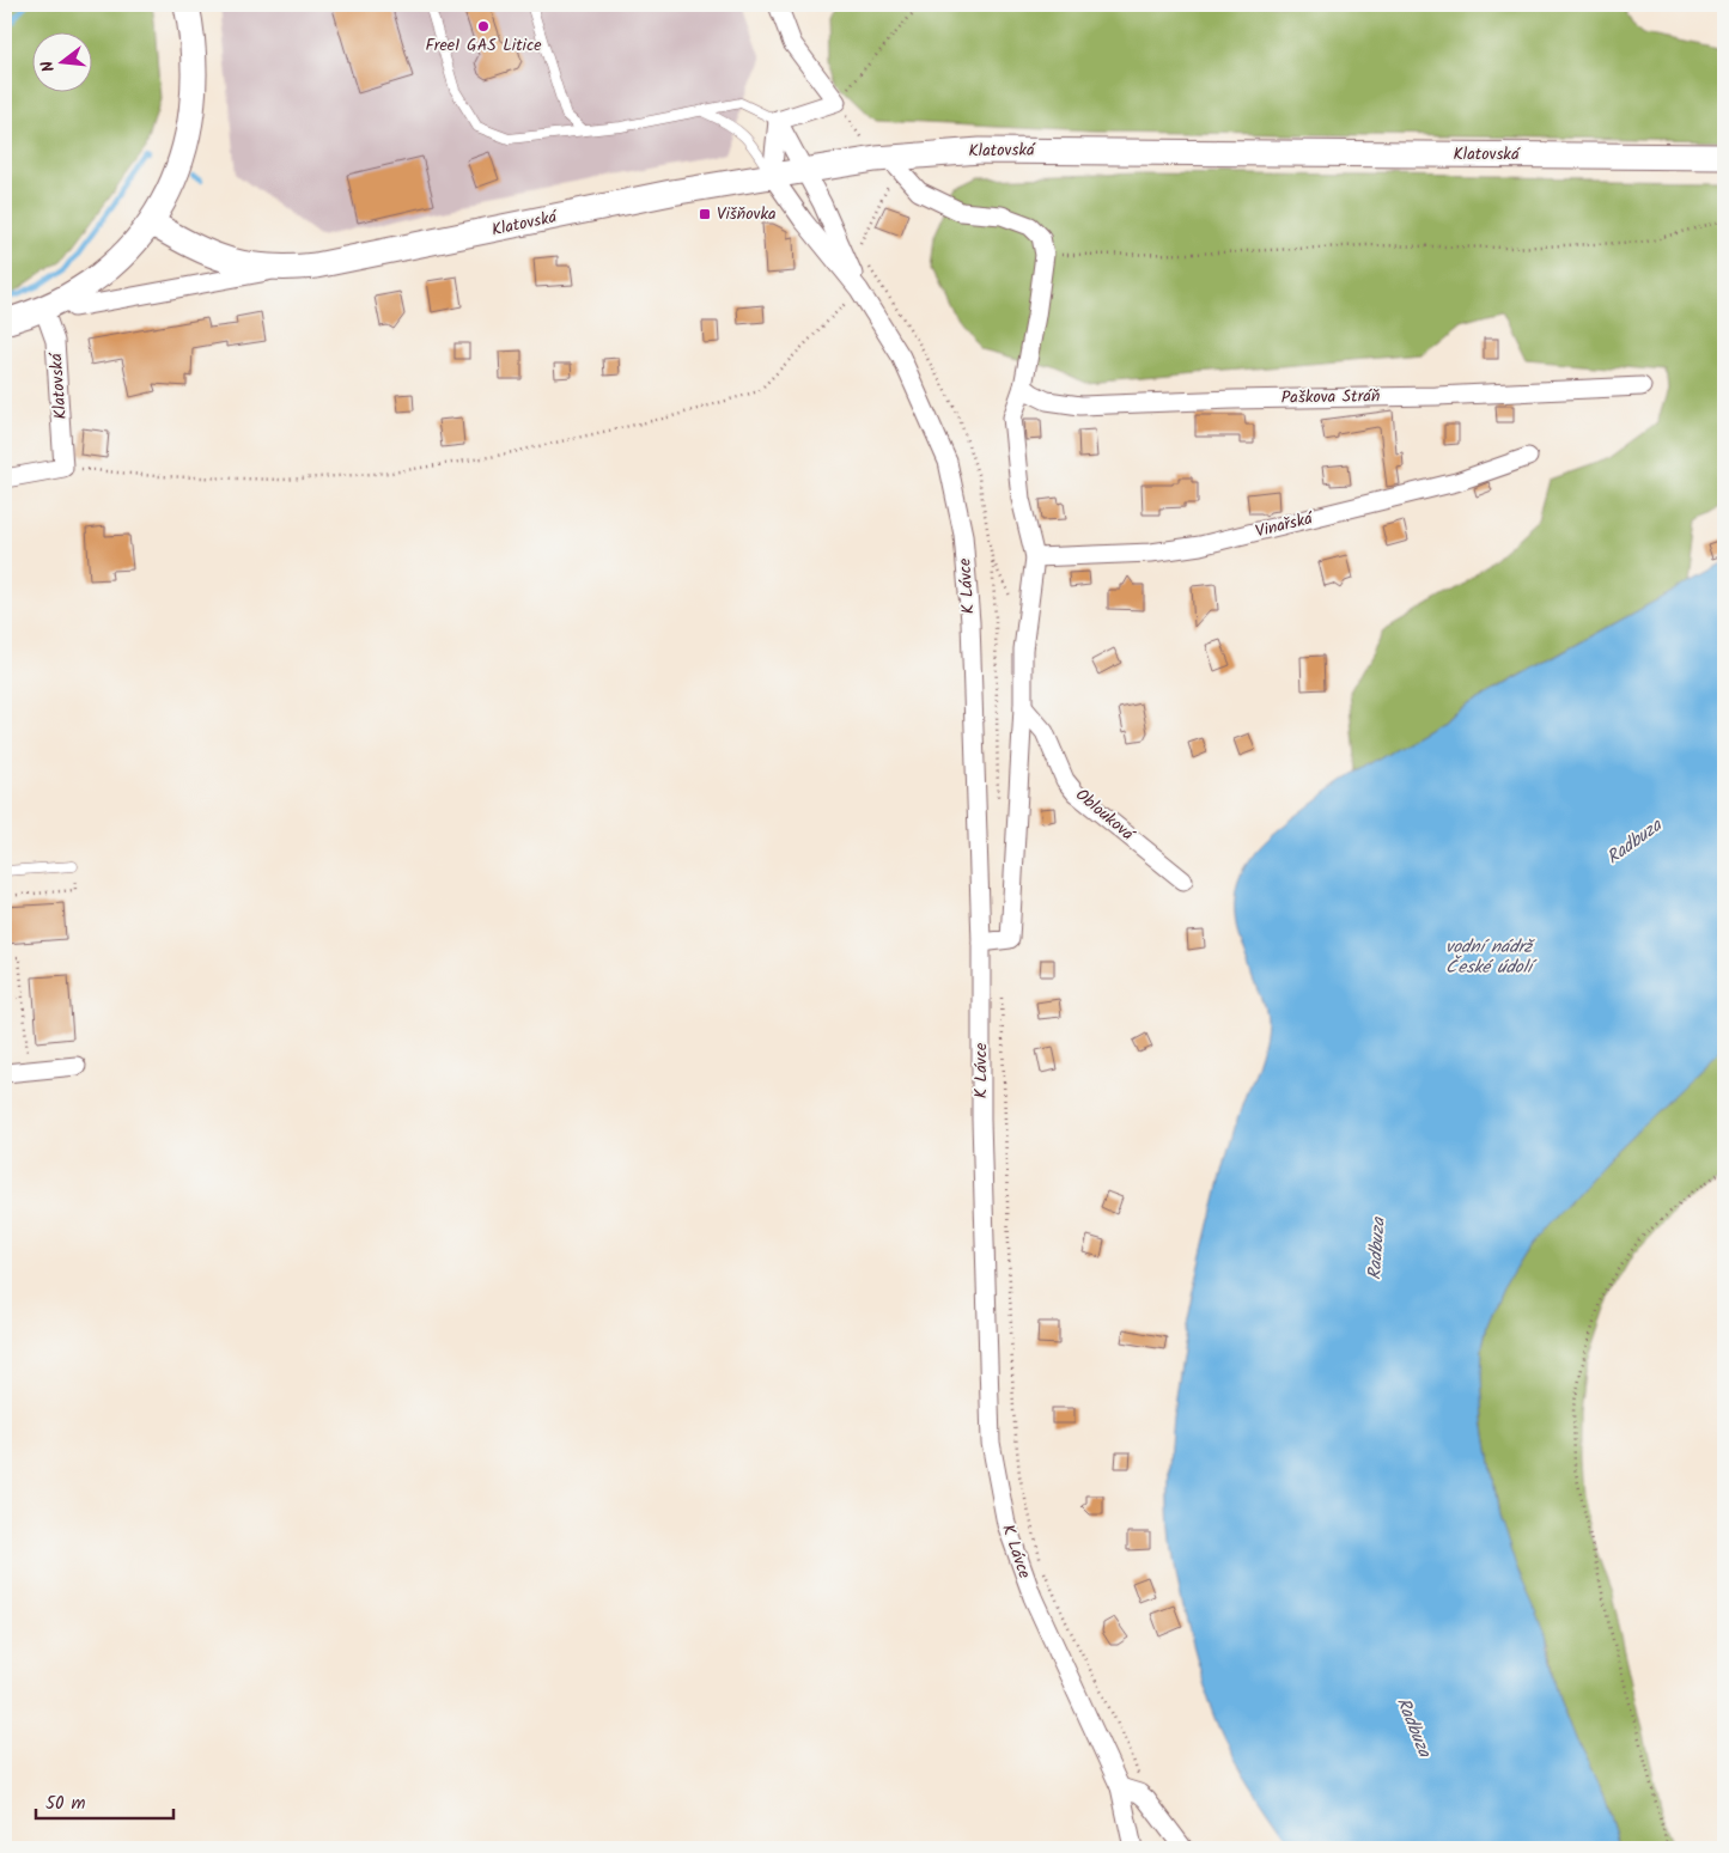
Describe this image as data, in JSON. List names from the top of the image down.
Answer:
{
  "streets": {
    "main road": ["Klatovská"],
    "street": [
      "Paškova Stráň",
      "Vinařská",
      "K Lávce",
      "Oblouková"
    ]
  },
  "crossings": [
    ["Klatovská", "K Lávce"]
  ],
  "water": ["Radbuza", "vodní nádrž České údolí"],
  "places": {
    "other": ["Free1 GAS Litice"],
    "transit": ["Višňovka"]
  },
  "scale_bar": "50 m",
  "north": "left"
}
